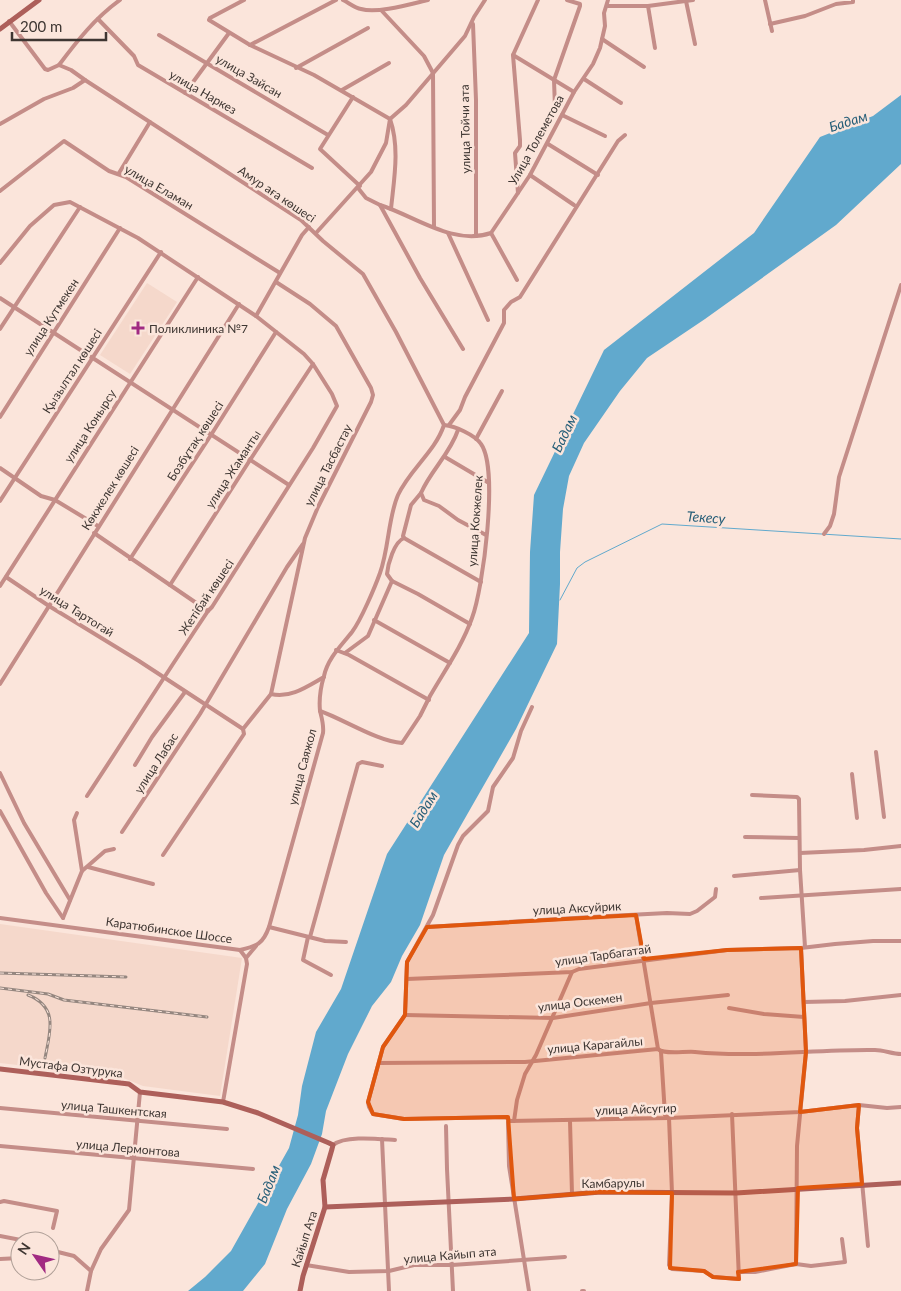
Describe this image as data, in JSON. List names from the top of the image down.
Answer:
{
  "streets": {
    "street": [
      "улица Зайсан",
      "улица Наркез",
      "улица Тойчи ата",
      "Улица Толеметова",
      "улица Еламан",
      "Амур аға көшесі",
      "улица Кутмекен",
      "Қызылтал көшесі",
      "улица Конырсу",
      "Бозбұтақ көшесі",
      "улица Тасбастау",
      "улица Жаманты",
      "Көкжелек көшесі",
      "улица Кокжелек",
      "Жетібай көшесі",
      "улица Тартогай",
      "улица Лабас",
      "улица Саяжол",
      "улица Аксуйрик",
      "Каратюбинское Шоссе",
      "улица Тарбагатай",
      "улица Оскемен",
      "улица Карагайлы",
      "Мустафа Озтурука",
      "улица Ташкентская",
      "улица Айсугир",
      "улица Лермонтова",
      "Камбарулы",
      "Кайып Ата",
      "улица Кайып ата"
    ]
  },
  "crossings": [
    ["Амур аға көшесі", "улица Саяжол"],
    ["улица Конырсу", "улица Тартогай"],
    ["улица Тасбастау", "улица Тартогай"],
    ["улица Тасбастау", "улица Лабас"],
    ["улица Жаманты", "Жетібай көшесі"],
    ["Көкжелек көшесі", "улица Тартогай"],
    ["улица Кокжелек", "улица Саяжол"],
    ["Жетібай көшесі", "улица Тартогай"],
    ["улица Тартогай", "улица Лабас"],
    ["улица Саяжол", "Каратюбинское Шоссе"],
    ["улица Карагайлы", "улица Айсугир"],
    ["Мустафа Озтурука", "Кайып Ата"],
    ["Камбарулы", "Кайып Ата"],
    ["Кайып Ата", "улица Кайып ата"]
  ],
  "water": ["Бадам", "Текесу"],
  "places": {
    "health": ["Поликлиника №7"]
  },
  "scale_bar": "200 m",
  "north": "top left"
}
